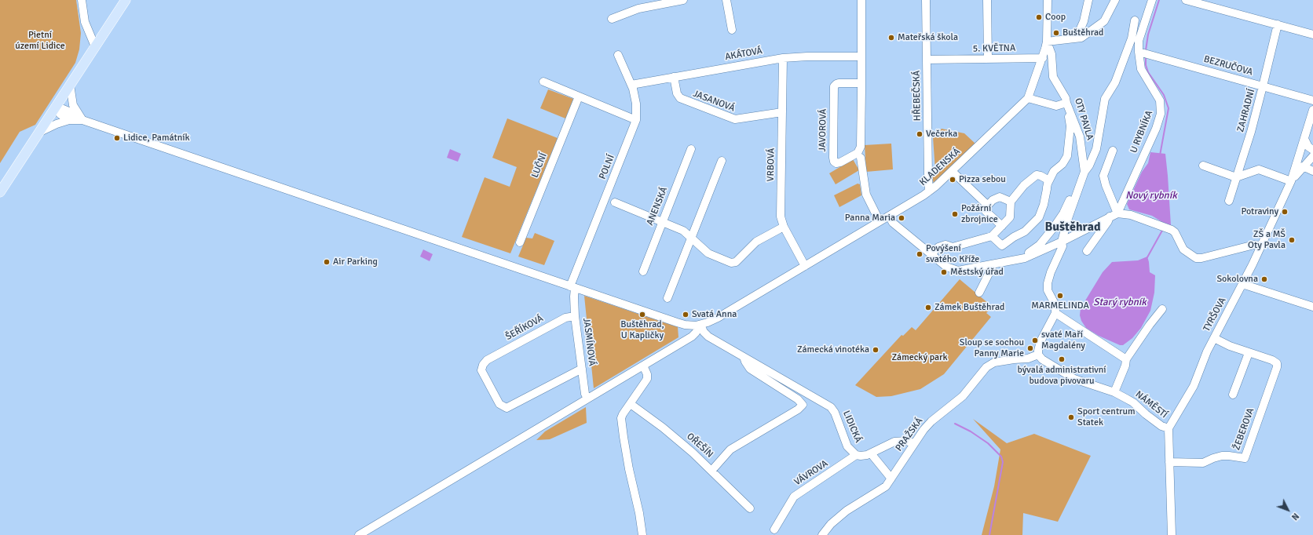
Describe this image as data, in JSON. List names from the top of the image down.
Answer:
{
  "streets": {
    "street": [
      "5. KVĚTNA",
      "AKÁTOVÁ",
      "BEZRUČOVA",
      "HŘEBEČSKÁ",
      "JASANOVÁ",
      "ZAHRADNÍ",
      "OTY PAVLA",
      "JAVOROVÁ",
      "U RYBNÍKA",
      "VRBOVÁ",
      "LUČNÍ",
      "POLNÍ",
      "KLADENSKÁ",
      "ANENSKÁ",
      "TYRŠOVA",
      "ŠEŘÍKOVÁ",
      "JASMÍNOVÁ",
      "NÁMĚSTÍ",
      "LIDICKÁ",
      "ŽEBEROVA",
      "PRAŽSKÁ",
      "OŘEŠÍN",
      "VÁVROVA"
    ]
  },
  "crossings": [
    ["5. KVĚTNA", "HŘEBEČSKÁ"],
    ["5. KVĚTNA", "KLADENSKÁ"],
    ["AKÁTOVÁ", "JASANOVÁ"],
    ["AKÁTOVÁ", "JAVOROVÁ"],
    ["AKÁTOVÁ", "VRBOVÁ"],
    ["AKÁTOVÁ", "POLNÍ"],
    ["BEZRUČOVA", "ZAHRADNÍ"],
    ["BEZRUČOVA", "U RYBNÍKA"],
    ["HŘEBEČSKÁ", "KLADENSKÁ"],
    ["JASANOVÁ", "VRBOVÁ"],
    ["OTY PAVLA", "KLADENSKÁ"],
    ["VRBOVÁ", "KLADENSKÁ"],
    ["POLNÍ", "JASMÍNOVÁ"],
    ["KLADENSKÁ", "LIDICKÁ"],
    ["TYRŠOVA", "NÁMĚSTÍ"],
    ["TYRŠOVA", "ŽEBEROVA"],
    ["ŠEŘÍKOVÁ", "JASMÍNOVÁ"],
    ["NÁMĚSTÍ", "PRAŽSKÁ"],
    ["LIDICKÁ", "PRAŽSKÁ"],
    ["LIDICKÁ", "OŘEŠÍN"],
    ["LIDICKÁ", "VÁVROVA"]
  ],
  "districts": ["Buštěhrad"],
  "water": ["Nový rybník", "Starý rybník"],
  "parks": ["Pietní území Lidice", "Zámecký park"],
  "places": [
    "Coop",
    "Buštěhrad",
    "Mateřská škola",
    "Večerka",
    "Lidice, Památník",
    "Pizza sebou",
    "Potraviny",
    "Požární zbrojnice",
    "Panna Maria",
    "ZŠ a MŠ Oty Pavla",
    "Povýšení svatého Kříže",
    "Air Parking",
    "Městský úřad",
    "Sokolovna",
    "MARMELINDA",
    "Zámek Buštěhrad",
    "Buštěhrad, U Kapličky",
    "Svatá Anna",
    "svaté Maří Magdalény",
    "Sloup se sochou Panny Marie",
    "Zámecká vinotéka",
    "bývalá administrativní budova pivovaru",
    "Sport centrum Statek"
  ],
  "north": "bottom right"
}
